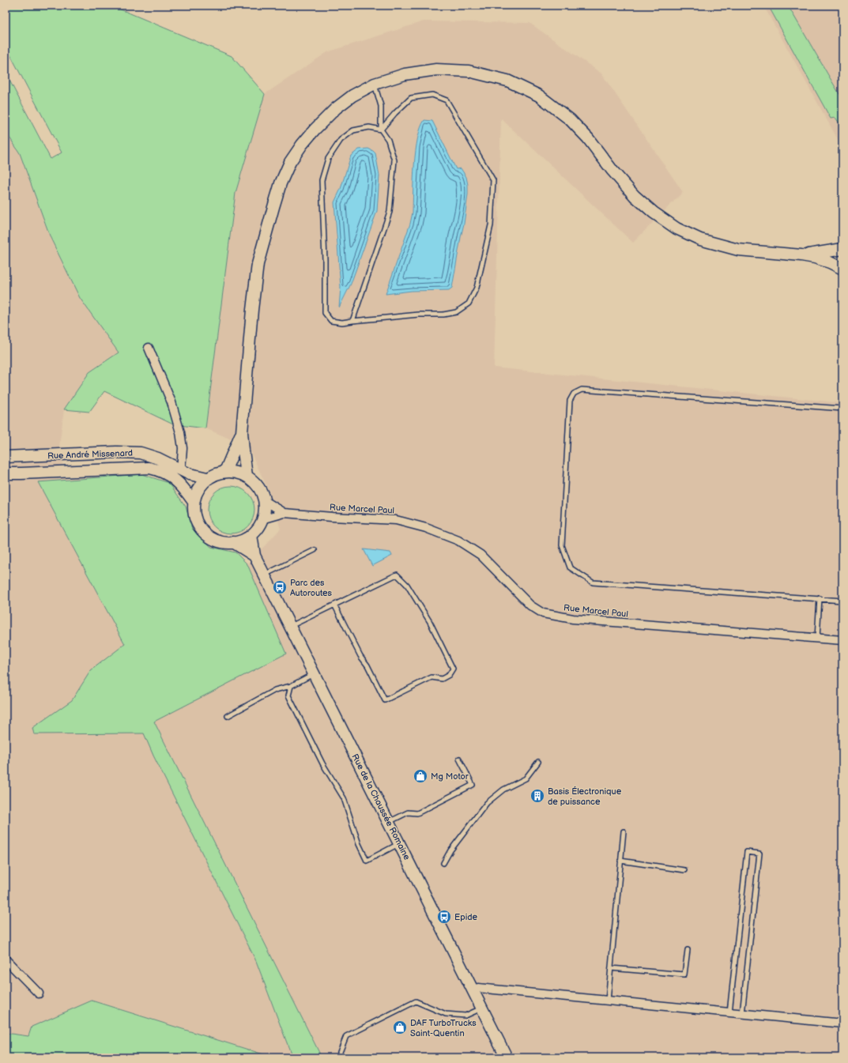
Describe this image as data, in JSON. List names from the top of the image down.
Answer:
{
  "streets": {
    "street": ["Rue André Missenard", "Rue Marcel Paul", "Rue de la Chaussée Romaine"]
  },
  "crossings": [
    ["Rue André Missenard", "Rue Marcel Paul"],
    ["Rue André Missenard", "Rue de la Chaussée Romaine"],
    ["Rue Marcel Paul", "Rue de la Chaussée Romaine"]
  ],
  "places": {
    "bus stop": ["Parc des Autoroutes", "Epide"],
    "shop": ["Mg Motor", "DAF TurboTrucks Saint-Quentin"],
    "building": ["Basis Électronique de puissance"]
  }
}
